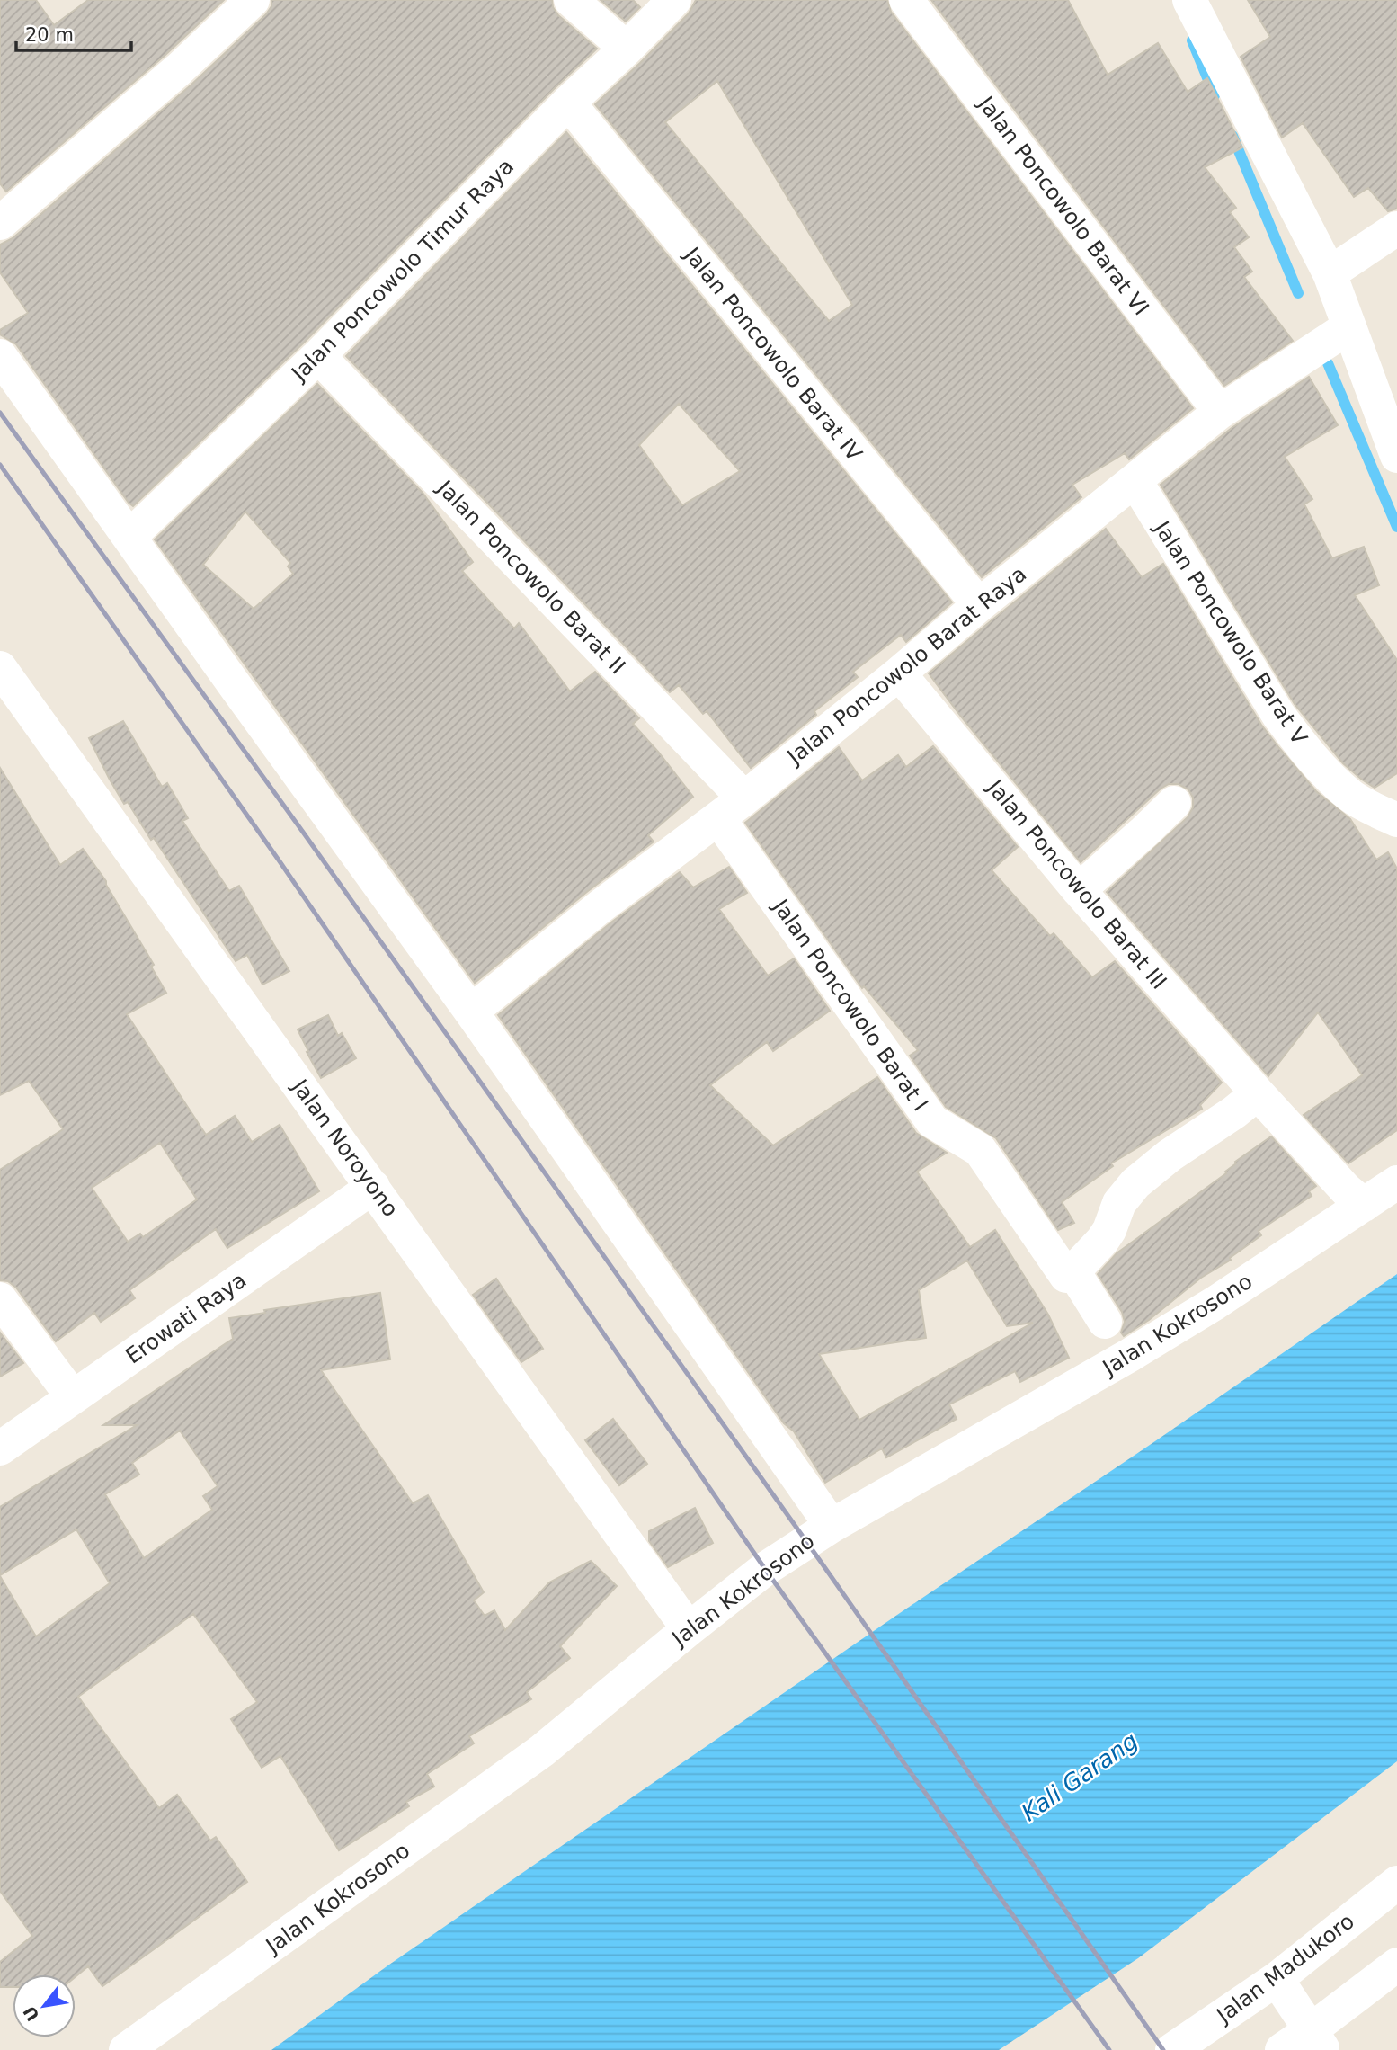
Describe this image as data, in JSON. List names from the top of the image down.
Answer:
{
  "streets": {
    "street": [
      "Jalan Poncowolo Barat VI",
      "Jalan Poncowolo Timur Raya",
      "Jalan Poncowolo Barat IV",
      "Jalan Poncowolo Barat II",
      "Jalan Poncowolo Barat V",
      "Jalan Poncowolo Barat Raya",
      "Jalan Poncowolo Barat III",
      "Jalan Poncowolo Barat I",
      "Jalan Noroyono",
      "Erowati Raya",
      "Jalan Kokrosono",
      "Jalan Madukoro"
    ]
  },
  "crossings": [
    ["Jalan Poncowolo Barat VI", "Jalan Poncowolo Barat Raya"],
    ["Jalan Poncowolo Timur Raya", "Jalan Poncowolo Barat IV"],
    ["Jalan Poncowolo Timur Raya", "Jalan Poncowolo Barat II"],
    ["Jalan Poncowolo Barat IV", "Jalan Poncowolo Barat Raya"],
    ["Jalan Poncowolo Barat II", "Jalan Poncowolo Barat Raya"],
    ["Jalan Poncowolo Barat II", "Jalan Poncowolo Barat I"],
    ["Jalan Poncowolo Barat V", "Jalan Poncowolo Barat Raya"],
    ["Jalan Poncowolo Barat Raya", "Jalan Poncowolo Barat III"],
    ["Jalan Poncowolo Barat Raya", "Jalan Poncowolo Barat I"],
    ["Jalan Poncowolo Barat III", "Jalan Kokrosono"],
    ["Jalan Noroyono", "Erowati Raya"],
    ["Jalan Noroyono", "Jalan Kokrosono"]
  ],
  "water": ["Kali Garang"],
  "scale_bar": "20 m",
  "north": "bottom left"
}
